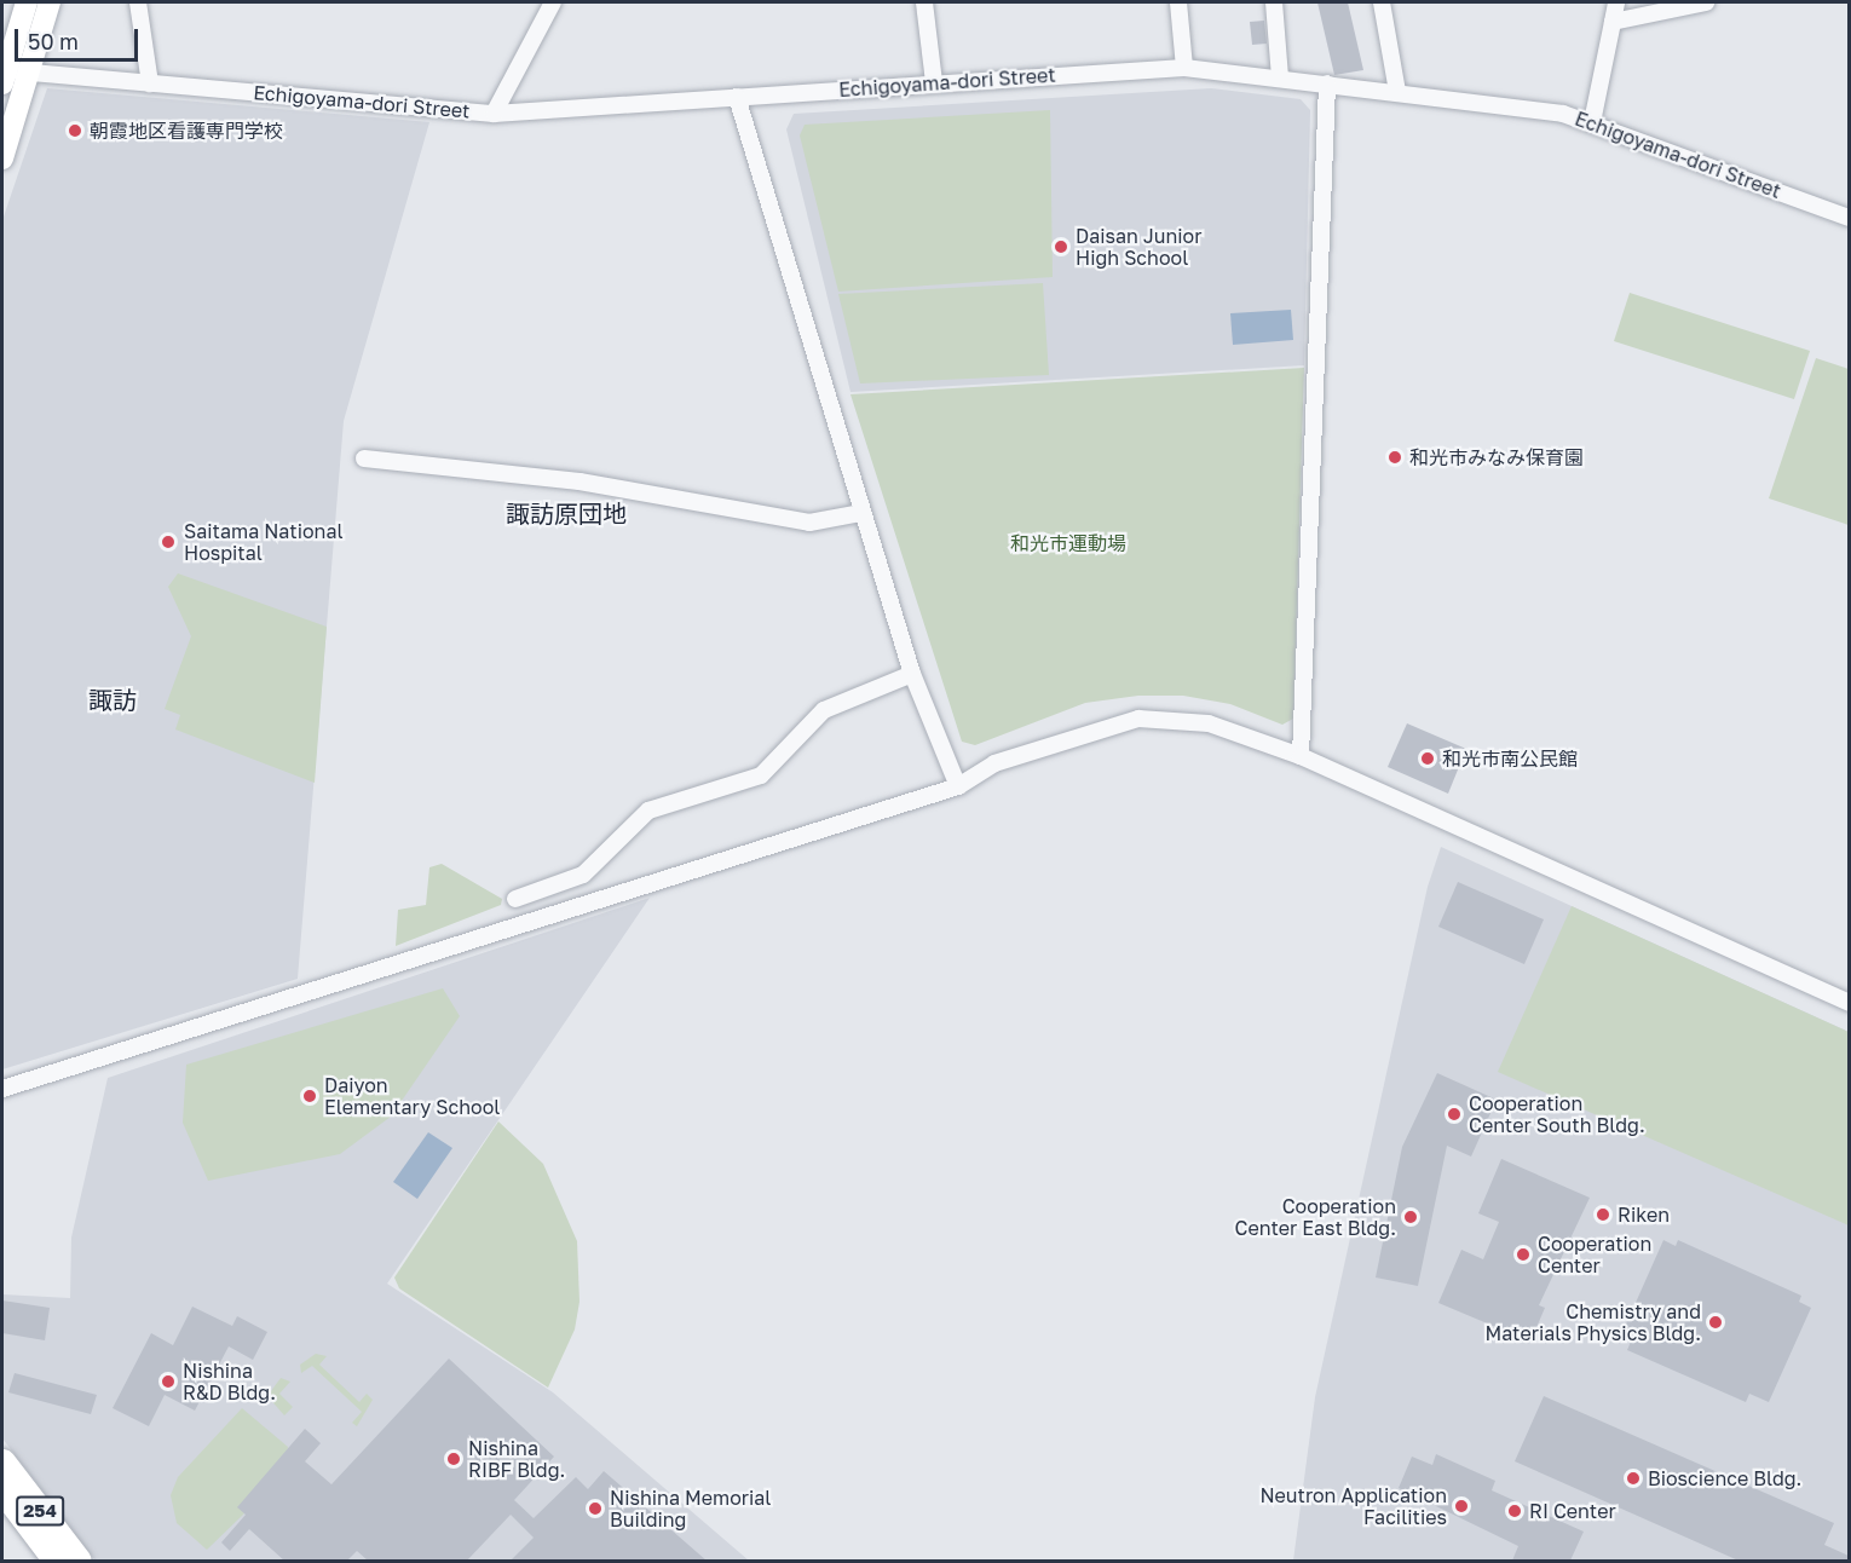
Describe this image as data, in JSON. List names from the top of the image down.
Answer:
{
  "streets": {
    "highway": ["254"],
    "street": ["Echigoyama-dori Street"]
  },
  "districts": ["諏訪原団地", "諏訪"],
  "parks": ["和光市運動場"],
  "places": [
    "朝霞地区看護専門学校",
    "Daisan Junior High School",
    "和光市みなみ保育園",
    "Saitama National Hospital",
    "和光市南公民館",
    "Daiyon Elementary School",
    "Cooperation Center South Bldg.",
    "Riken",
    "Cooperation Center East Bldg.",
    "Cooperation Center",
    "Chemistry and Materials Physics Bldg.",
    "Nishina R&D Bldg.",
    "Nishina RIBF Bldg.",
    "Bioscience Bldg.",
    "Neutron Application Facilities",
    "Nishina Memorial Building",
    "RI Center"
  ],
  "scale_bar": "50 m"
}
